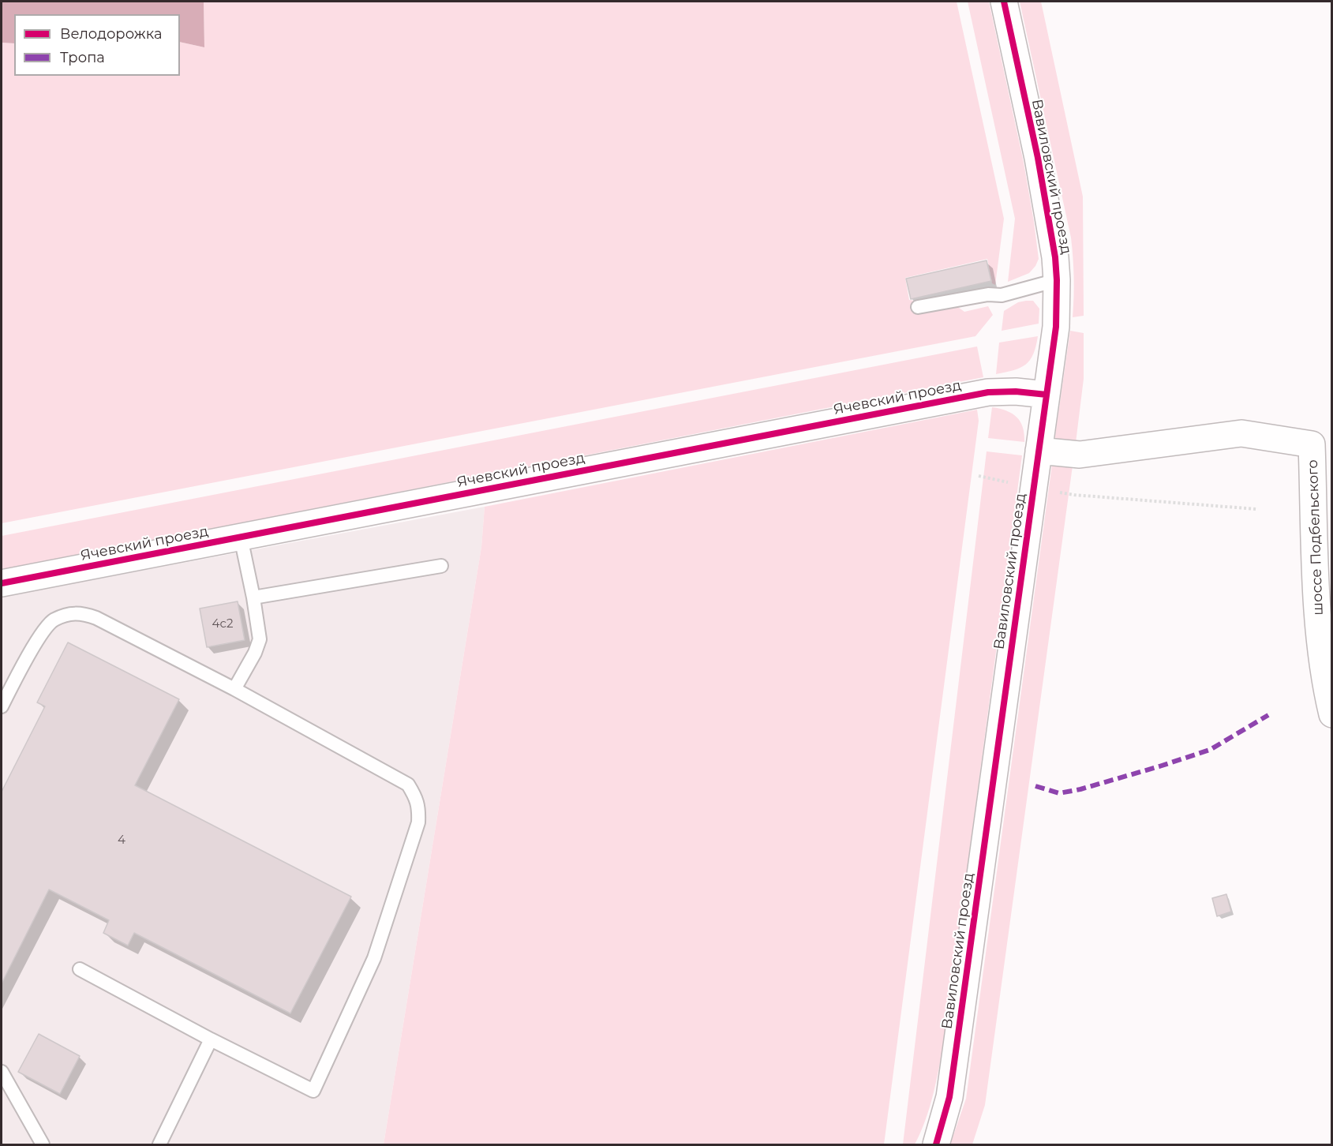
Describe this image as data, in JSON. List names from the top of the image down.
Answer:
{
  "streets": {
    "street": ["Вавиловский проезд", "Ячевский проезд", "шоссе Подбельского"]
  },
  "crossings": [
    ["Вавиловский проезд", "Ячевский проезд"],
    ["Вавиловский проезд", "шоссе Подбельского"]
  ],
  "house_numbers": ["4с2", "4"],
  "legend": ["Велодорожка", "Тропа"]
}
